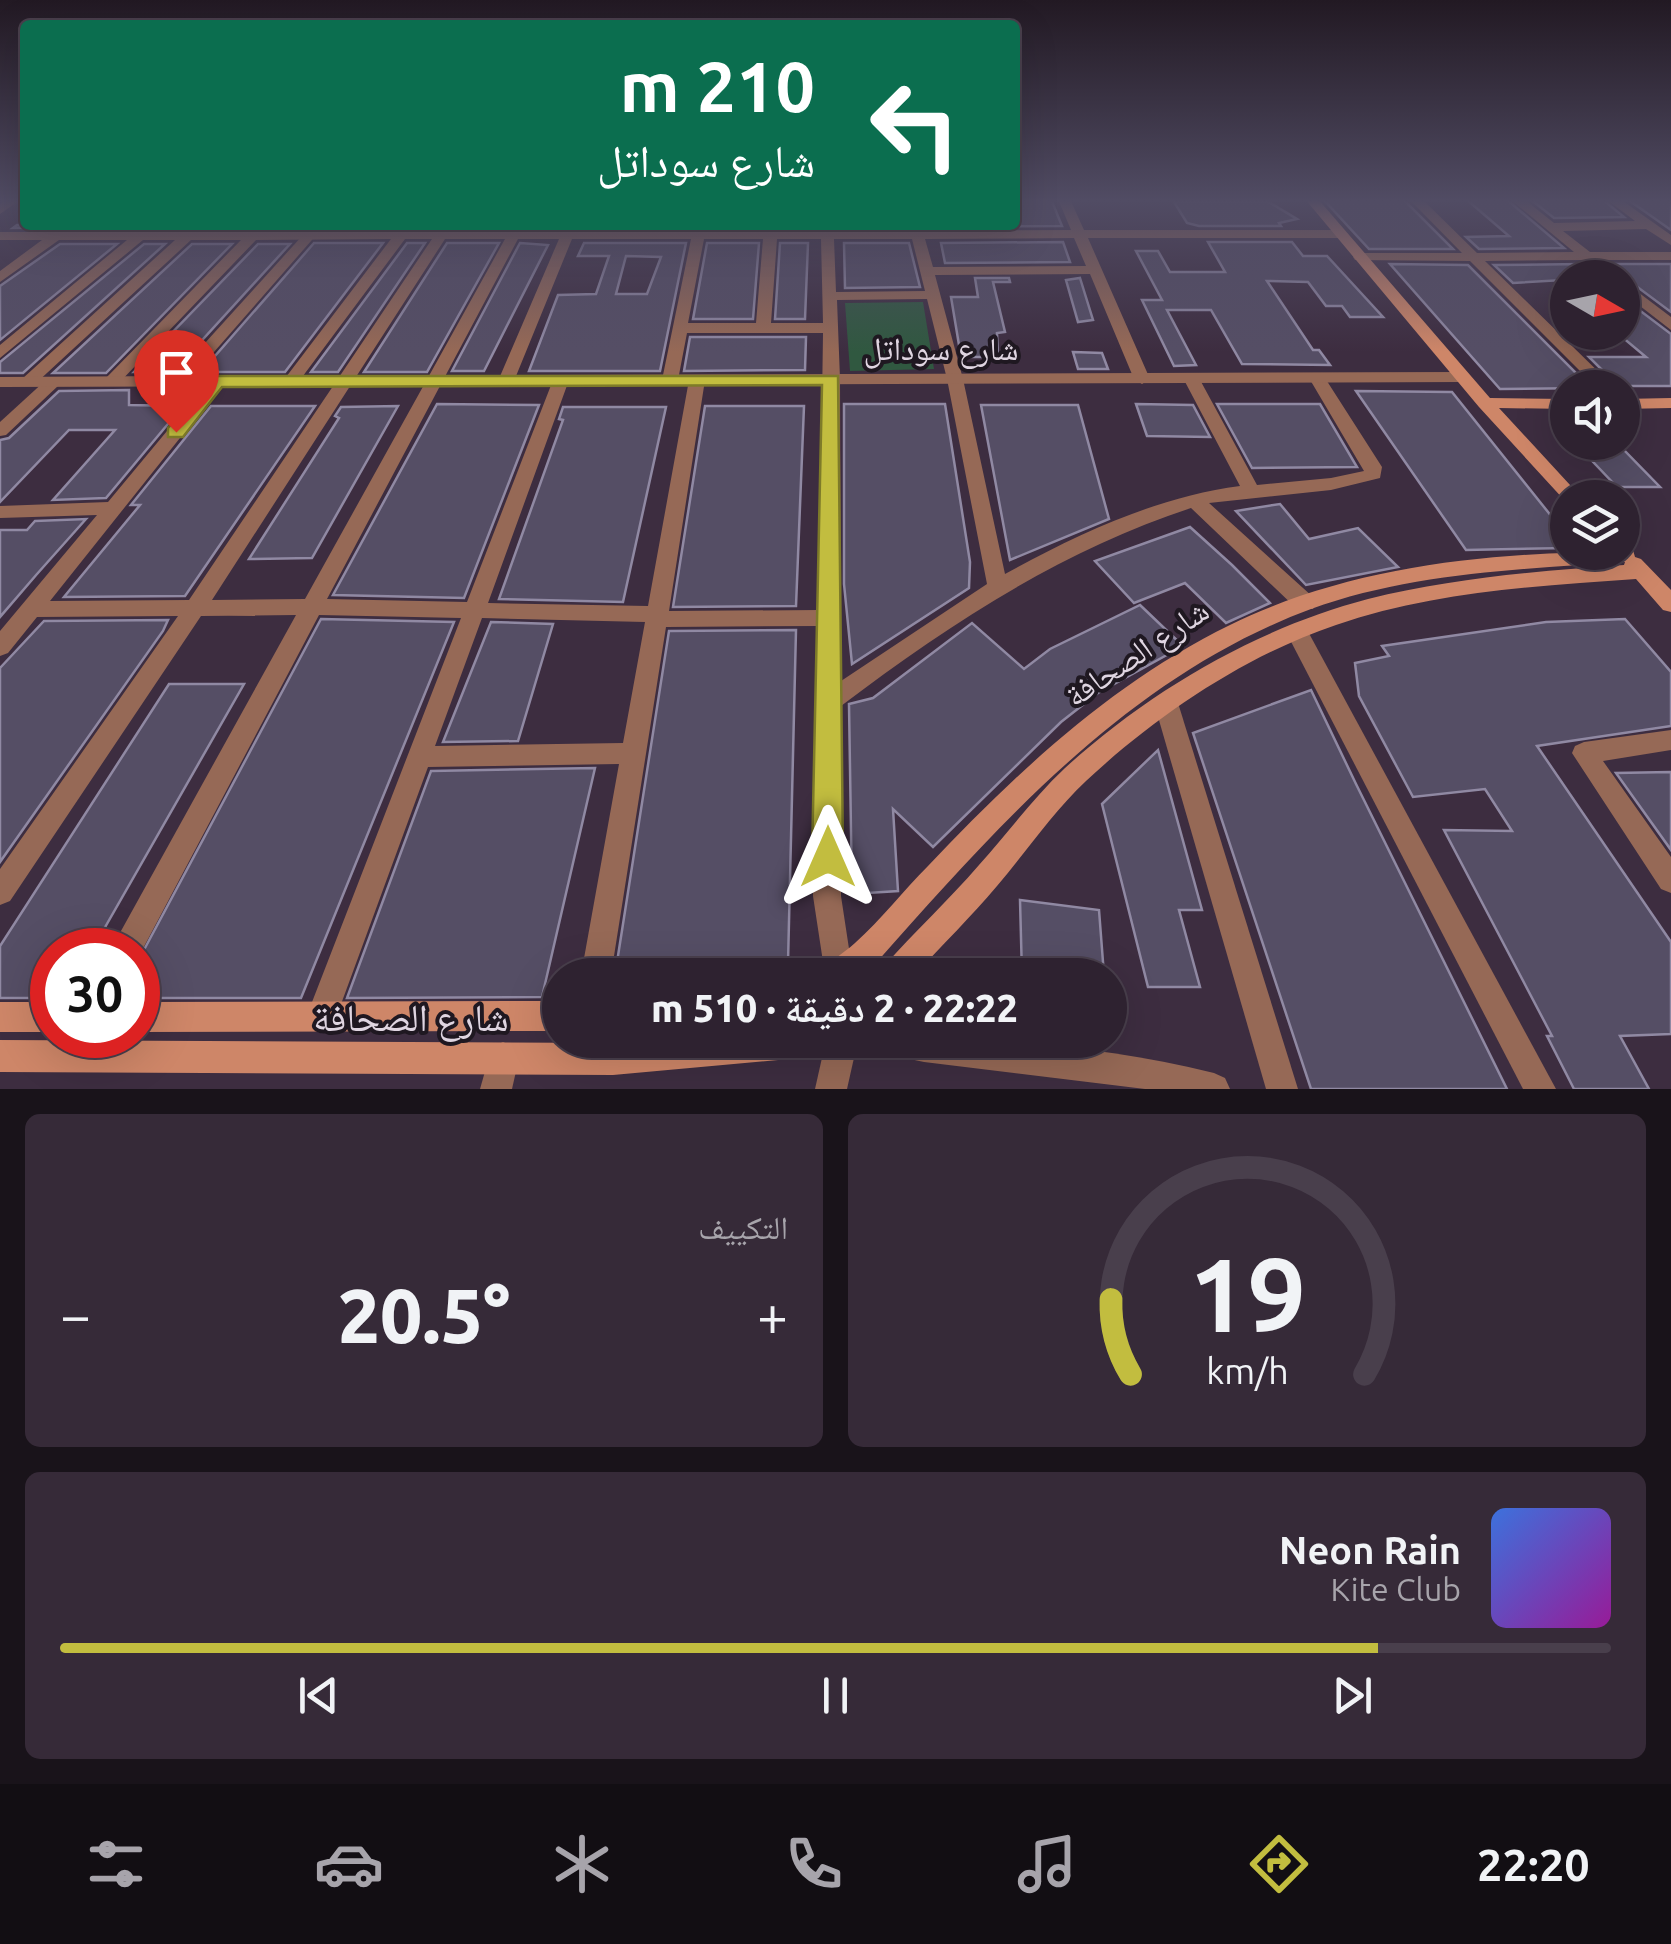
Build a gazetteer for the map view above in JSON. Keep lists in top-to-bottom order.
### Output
{
  "streets": {
    "main road": ["شارع الصحافة"],
    "street": ["شارع سوداتل"]
  },
  "north": "right",
  "page": {
    "turn": ["210 m", "شارع سوداتل"],
    "limit": "30",
    "trip": "22:22 · 2 دقيقة · 510 m",
    "tile": "التكييف",
    "heat": ["−", "20.5°", "+"],
    "song": ["Neon Rain", "Kite Club"],
    "tabs": "22:20",
    "gauge": ["19", "km/h"]
  }
}
